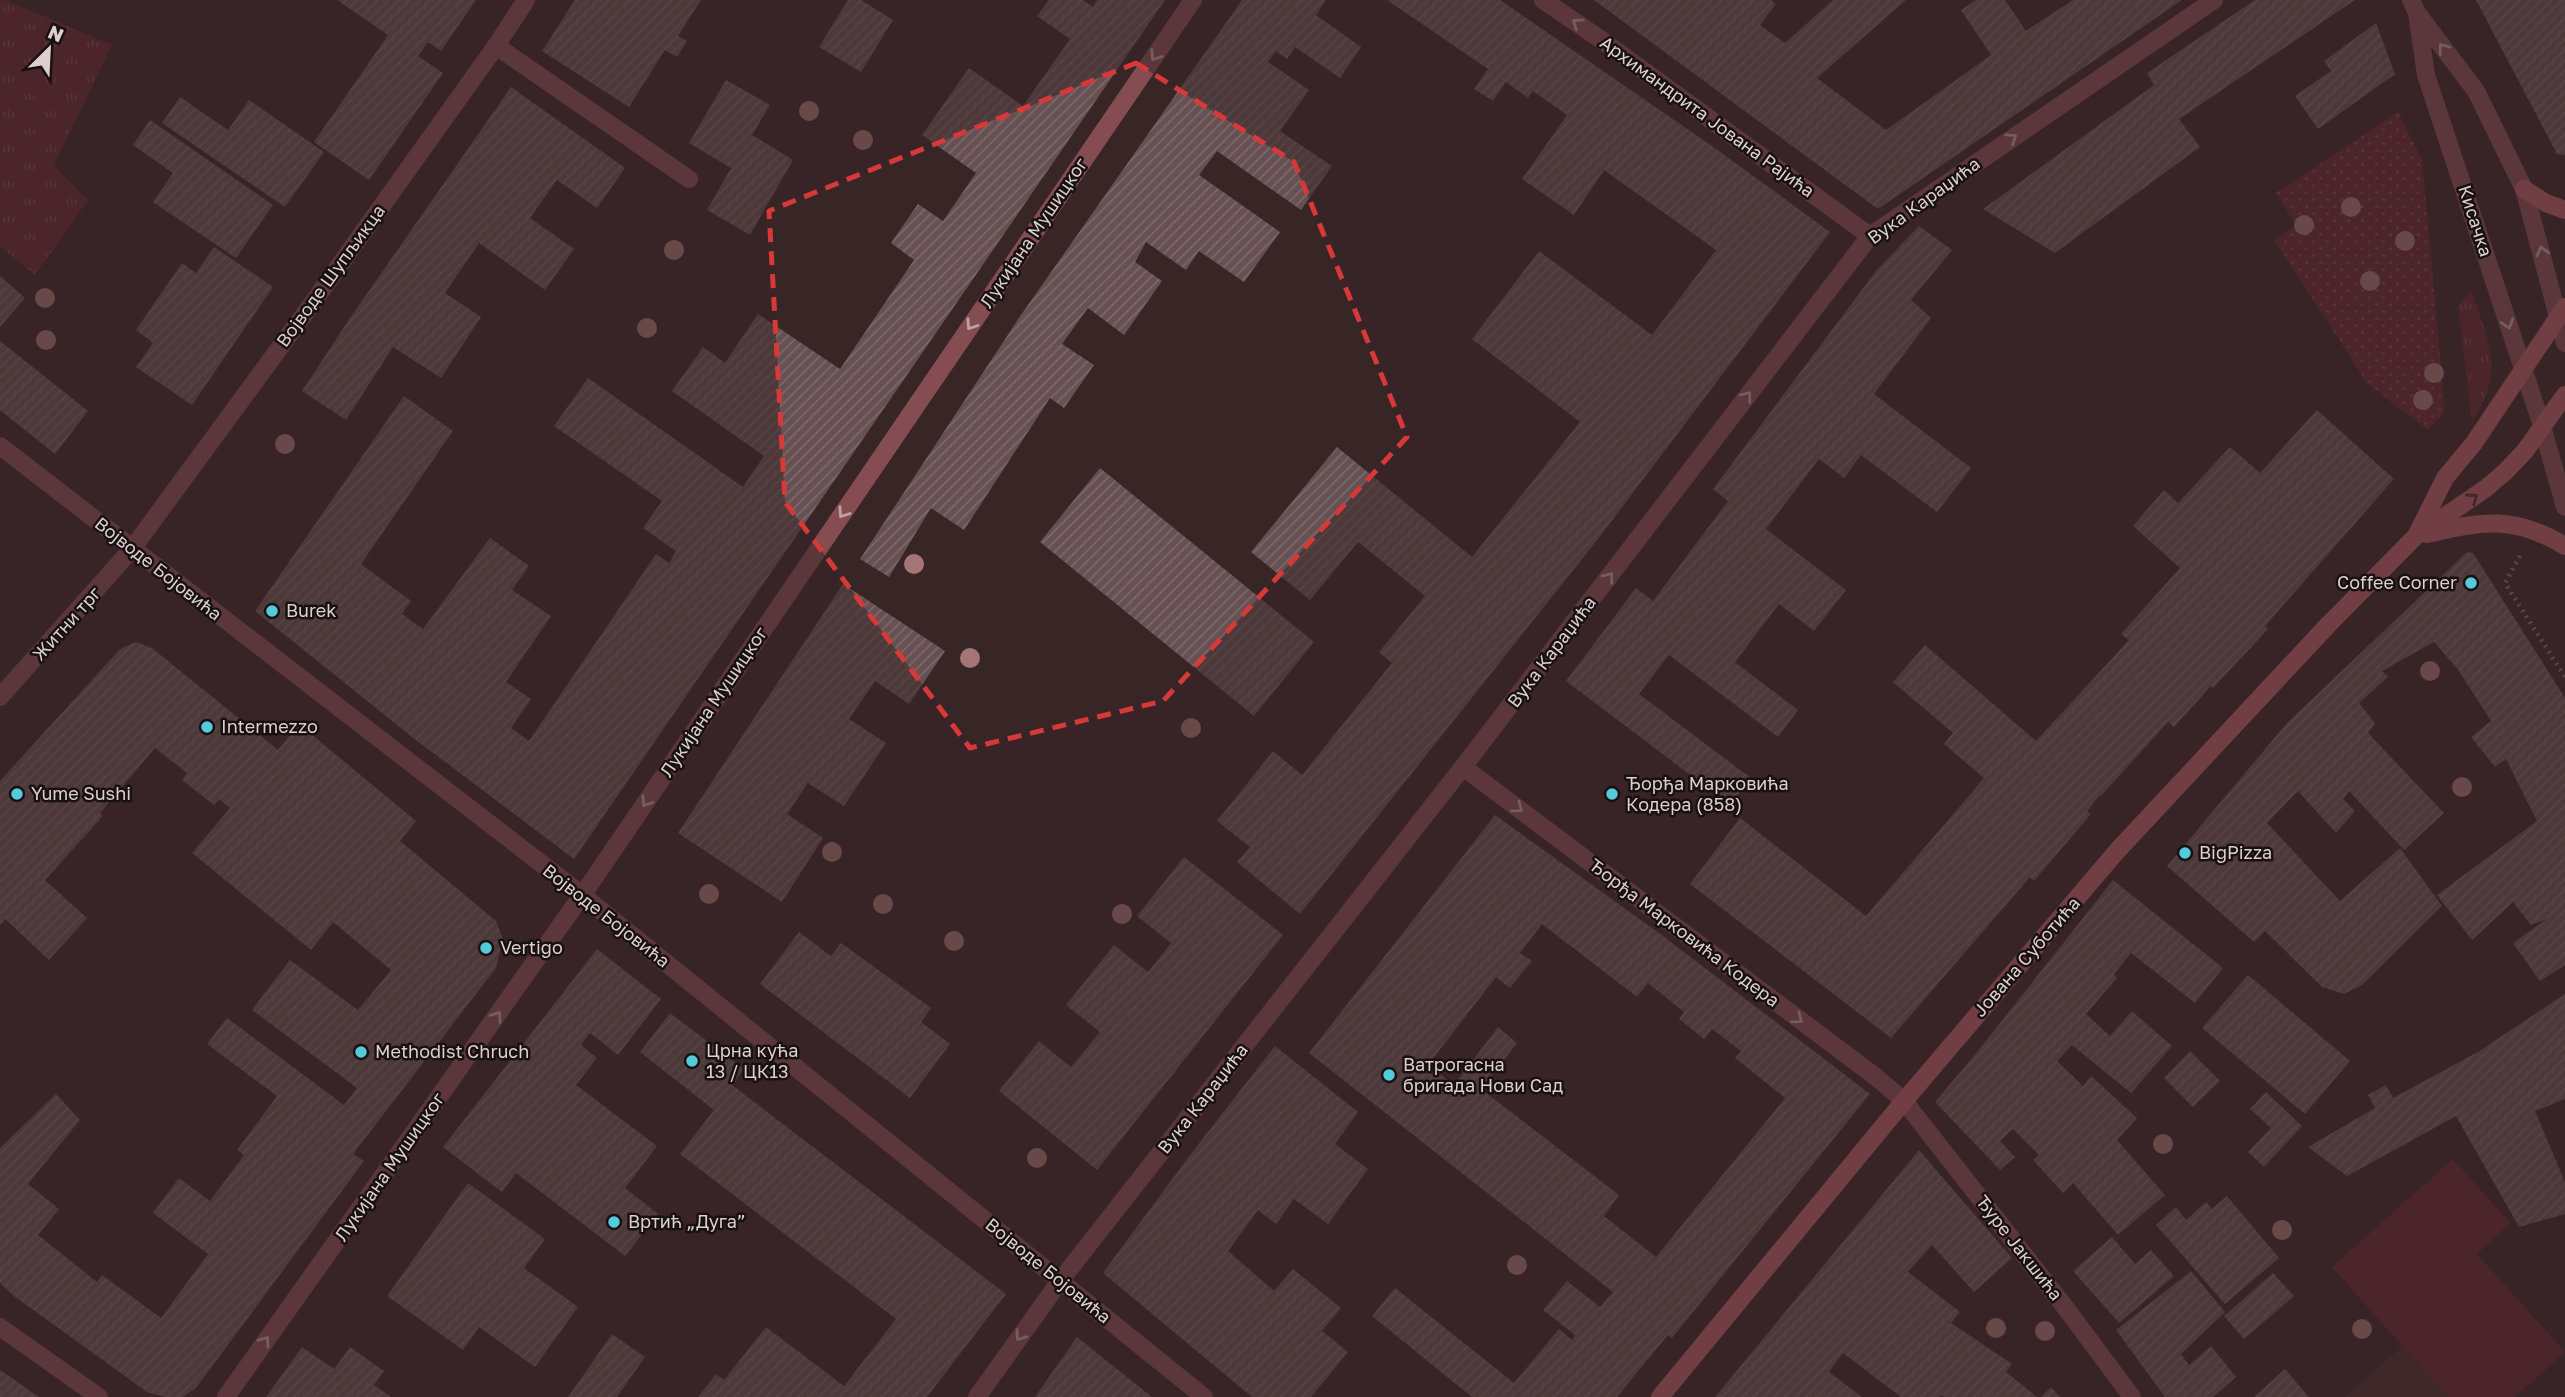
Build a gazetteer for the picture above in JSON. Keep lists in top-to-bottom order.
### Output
{
  "streets": {
    "main road": ["Јована Суботића"],
    "street": [
      "Архимандрита Јована Рајића",
      "Вука Караџића",
      "Кисачка",
      "Лукијана Мушицког",
      "Војводе Шупљикца",
      "Војводе Бојовића",
      "Житни трг",
      "Ђорђа Марковића Кодера",
      "Ђуре Јакшића"
    ]
  },
  "crossings": [
    ["Архимандрита Јована Рајића", "Вука Караџића"],
    ["Вука Караџића", "Војводе Бојовића"],
    ["Вука Караџића", "Ђорђа Марковића Кодера"],
    ["Кисачка", "Јована Суботића"],
    ["Лукијана Мушицког", "Војводе Бојовића"],
    ["Војводе Шупљикца", "Војводе Бојовића"],
    ["Војводе Шупљикца", "Житни трг"],
    ["Војводе Бојовића", "Житни трг"],
    ["Ђорђа Марковића Кодера", "Јована Суботића"],
    ["Ђорђа Марковића Кодера", "Ђуре Јакшића"],
    ["Јована Суботића", "Ђуре Јакшића"]
  ],
  "one_way": ["Архимандрита Јована Рајића", "Ђорђа Марковића Кодера"],
  "places": [
    "Coffee Corner",
    "Burek",
    "Intermezzo",
    "Yume Sushi",
    "Ђорђа Марковића Кодера (858)",
    "BigPizza",
    "Vertigo",
    "Methodist Chruch",
    "Црна кућа 13 / ЦК13",
    "Ватрогасна бригада Нови Сад",
    "Вртић „Дуга”"
  ],
  "north": "top right"
}
